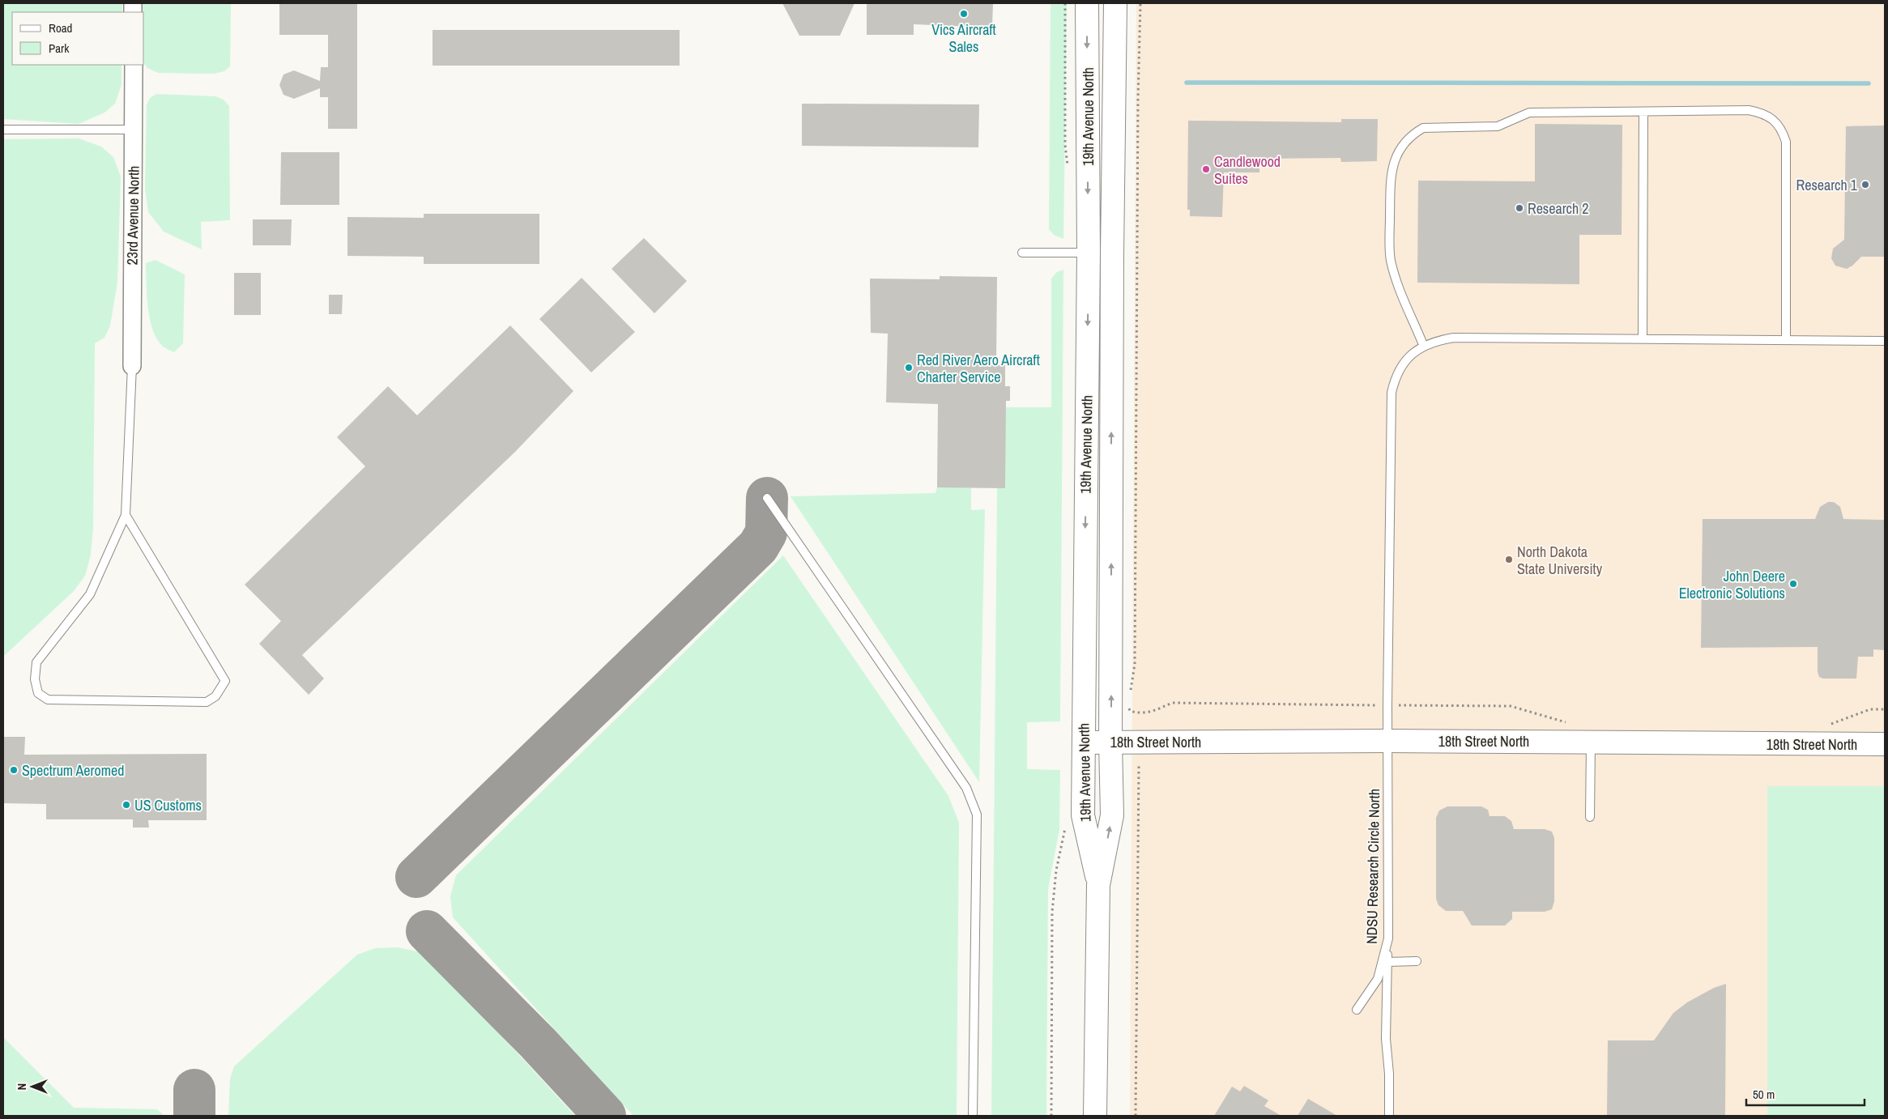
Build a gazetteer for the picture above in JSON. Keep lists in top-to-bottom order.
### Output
{
  "streets": {
    "main road": ["19th Avenue North", "18th Street North"],
    "street": ["23rd Avenue North"],
    "lane": ["NDSU Research Circle North"]
  },
  "crossings": [
    ["19th Avenue North", "18th Street North"],
    ["18th Street North", "NDSU Research Circle North"]
  ],
  "places": [
    "Vics Aircraft Sales",
    "Candlewood Suites",
    "Research 1",
    "Research 2",
    "Red River Aero Aircraft Charter Service",
    "North Dakota State University",
    "John Deere Electronic Solutions",
    "Spectrum Aeromed",
    "US Customs"
  ],
  "legend": ["Road", "Park"],
  "scale_bar": "50 m",
  "north": "left"
}
